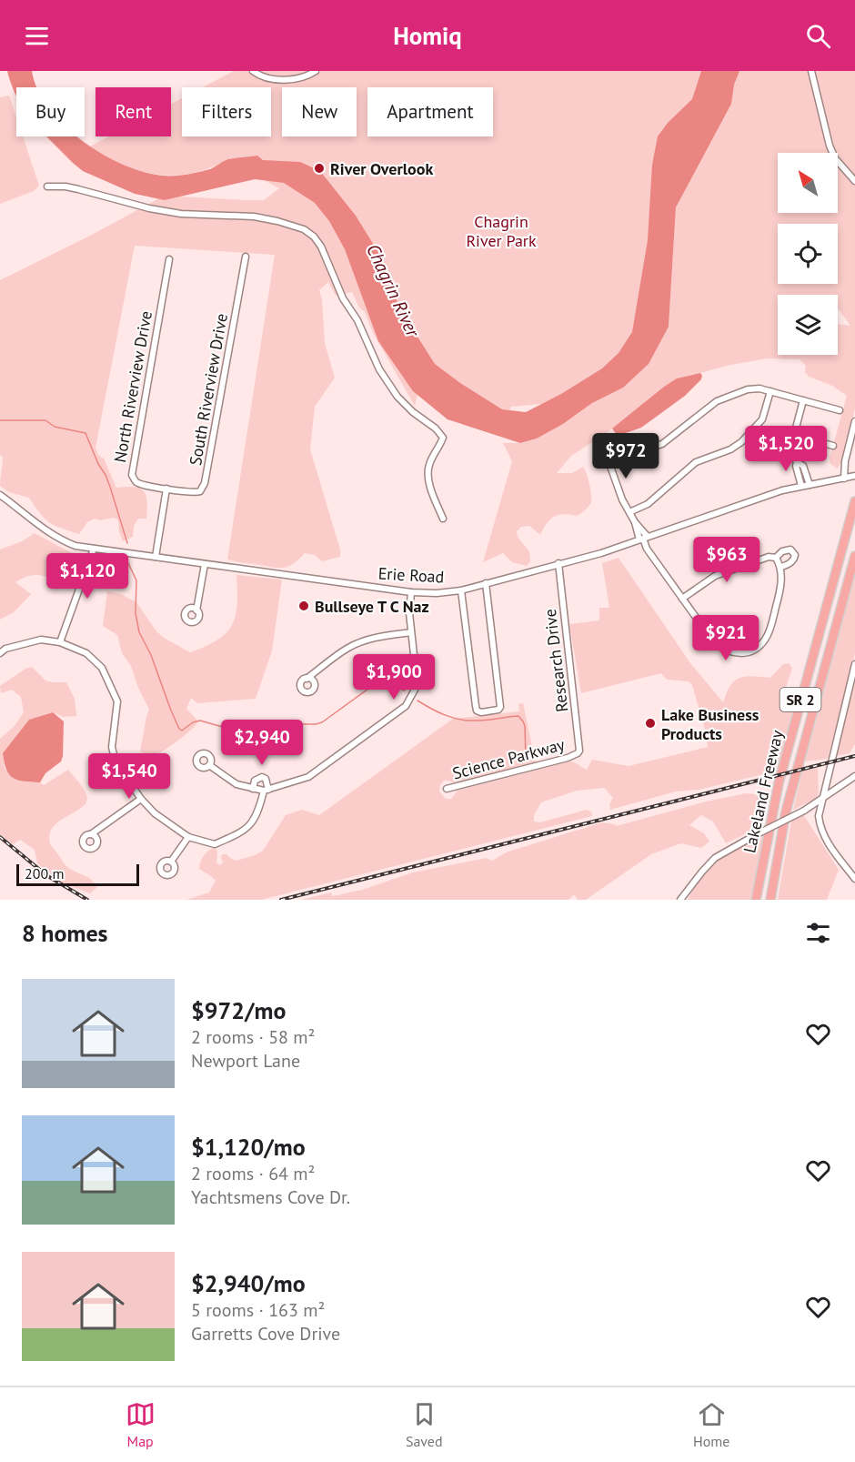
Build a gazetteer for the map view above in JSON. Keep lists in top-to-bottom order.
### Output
{
  "streets": {
    "highway": ["SR 2", "Lakeland Freeway"],
    "street": [
      "North Riverview Drive",
      "South Riverview Drive",
      "Erie Road",
      "Research Drive",
      "Science Parkway"
    ]
  },
  "crossings": [
    ["North Riverview Drive", "South Riverview Drive"],
    ["Erie Road", "Research Drive"],
    ["Research Drive", "Science Parkway"]
  ],
  "water": ["Chagrin River"],
  "parks": ["Chagrin River Park"],
  "places": ["River Overlook", "Bullseye T C Naz", "Lake Business Products"],
  "scale_bar": "200 m",
  "north": "top left",
  "page": {
    "header": "Homiq",
    "chip": [
      "Buy",
      "Rent",
      "Filters",
      "New",
      "Apartment"
    ],
    "price": [
      "$1,520",
      "$972",
      "$963",
      "$1,120",
      "$921",
      "$1,900",
      "$2,940",
      "$1,540"
    ],
    "scale": "200 m",
    "heading": "8 homes",
    "list": [
      {
        "name": "$972/mo",
        "note": "2 rooms · 58 m² · Newport Lane"
      },
      {
        "name": "$1,120/mo",
        "note": "2 rooms · 64 m² · Yachtsmens Cove Dr."
      },
      {
        "name": "$2,940/mo",
        "note": "5 rooms · 163 m² · Garretts Cove Drive"
      }
    ],
    "tabs": ["Map", "Saved", "Home"]
  }
}
